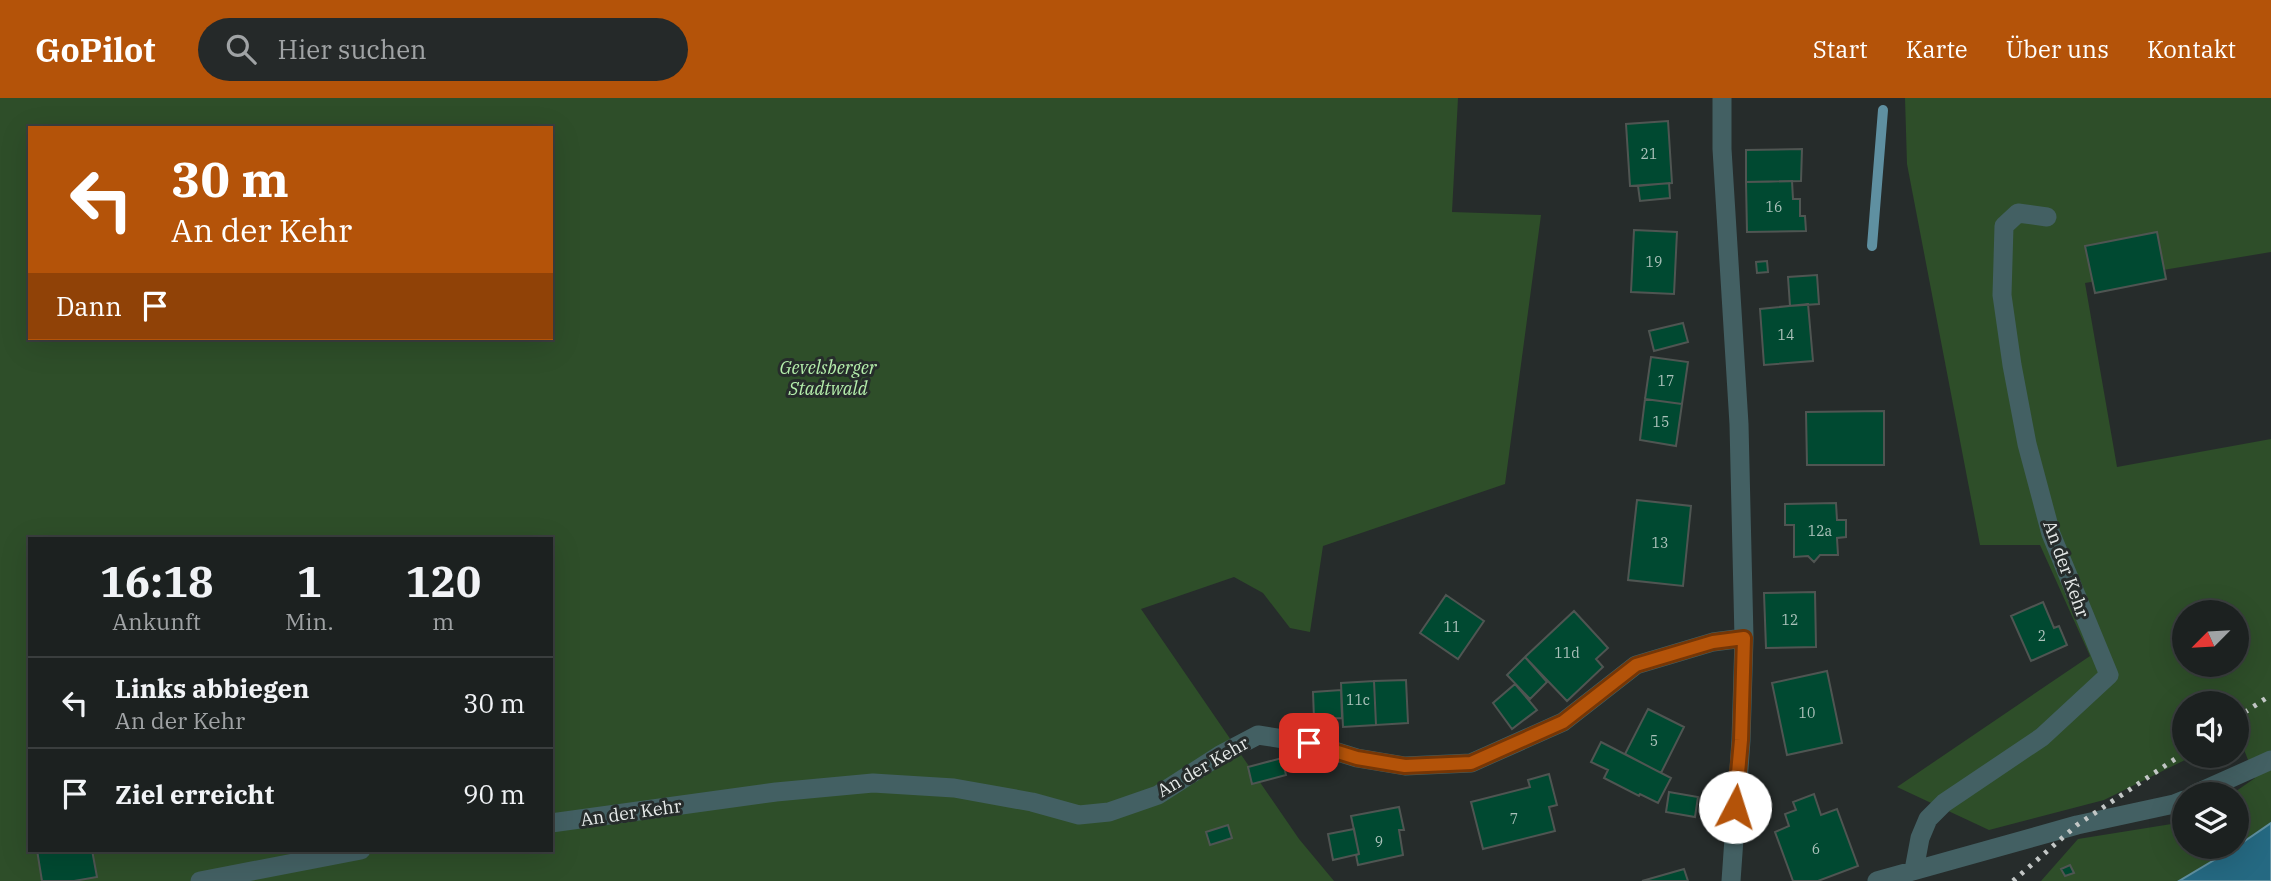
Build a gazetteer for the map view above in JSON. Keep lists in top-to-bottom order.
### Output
{
  "streets": {
    "street": ["An der Kehr"]
  },
  "parks": ["Gevelsberger Stadtwald"],
  "house_numbers": [
    "21",
    "16",
    "19",
    "14",
    "17",
    "15",
    "12a",
    "13",
    "12",
    "11",
    "2",
    "11d",
    "11c",
    "10",
    "5",
    "7",
    "9",
    "6"
  ],
  "north": "bottom left",
  "page": {
    "header": "GoPilot",
    "search": "Hier suchen",
    "nav": [
      "Start",
      "Karte",
      "Über uns",
      "Kontakt"
    ],
    "turn": ["30 m", "An der Kehr"],
    "then": "Dann",
    "eta": [
      "16:18",
      "Ankunft",
      "1",
      "Min.",
      "120",
      "m"
    ],
    "list": [
      {
        "name": "Links abbiegen",
        "note": "An der Kehr",
        "value": "30 m"
      },
      {
        "name": "Ziel erreicht",
        "value": "90 m"
      }
    ]
  }
}
